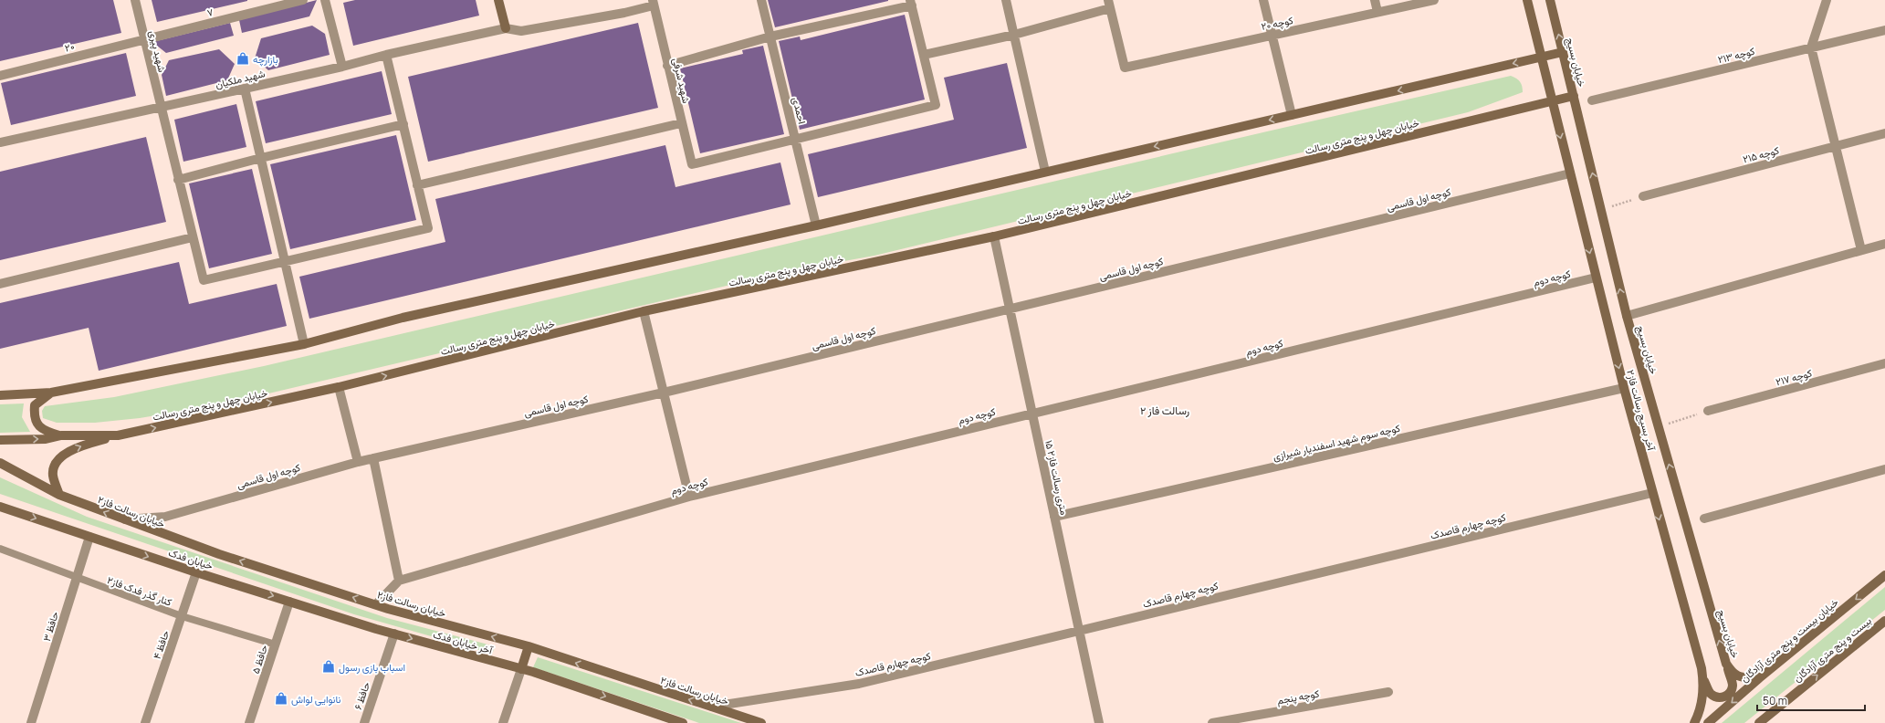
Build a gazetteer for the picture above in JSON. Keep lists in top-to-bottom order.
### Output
{
  "streets": {
    "main road": [
      "خیابان بسیج",
      "خیابان چهل و پنج متری رسالت",
      "آخر بسیج رسالت فاز۲",
      "خیابان رسالت فاز۲",
      "خیابان فدک",
      "خیابان بیست و پنج متری آزادگان",
      "آخر خیابان فدک",
      "بیست و پنج متری آزادگان"
    ],
    "street": [
      "۷",
      "۲۰ کوچه",
      "۲۰",
      "شهید پیری",
      "کوچه ۲۱۳",
      "شهید ملکیان",
      "شهید شرفی",
      "احمدی",
      "کوچه ۲۱۵",
      "کوچه اول قاسمی",
      "کوچه دوم",
      "کوچه ۲۱۷",
      "کوچه سوم شهید اسفندیار شیرازی",
      "۱۵ متری رسالت فاز۲",
      "کوچه چهارم قاصدک",
      "حافظ ۳",
      "حافظ ۴",
      "حافظ ۵",
      "حافظ ۶",
      "کوچه پنجم"
    ],
    "lane": ["کنار گذر فدک فاز۲"]
  },
  "crossings": [
    ["۷", "۲۰"],
    ["۷", "شهید پیری"],
    ["۲۰", "شهید پیری"],
    ["شهید پیری", "شهید ملکیان"],
    ["خیابان بسیج", "خیابان چهل و پنج متری رسالت"],
    ["خیابان بسیج", "خیابان بیست و پنج متری آزادگان"],
    ["شهید ملکیان", "شهید شرفی"],
    ["شهید شرفی", "احمدی"],
    ["خیابان چهل و پنج متری رسالت", "آخر بسیج رسالت فاز۲"],
    ["خیابان چهل و پنج متری رسالت", "۱۵ متری رسالت فاز۲"],
    ["کوچه اول قاسمی", "آخر بسیج رسالت فاز۲"],
    ["کوچه اول قاسمی", "۱۵ متری رسالت فاز۲"],
    ["کوچه اول قاسمی", "خیابان رسالت فاز۲"],
    ["کوچه دوم", "آخر بسیج رسالت فاز۲"],
    ["کوچه دوم", "۱۵ متری رسالت فاز۲"],
    ["کوچه دوم", "خیابان رسالت فاز۲"],
    ["آخر بسیج رسالت فاز۲", "کوچه سوم شهید اسفندیار شیرازی"],
    ["آخر بسیج رسالت فاز۲", "کوچه چهارم قاصدک"],
    ["کوچه سوم شهید اسفندیار شیرازی", "۱۵ متری رسالت فاز۲"],
    ["۱۵ متری رسالت فاز۲", "کوچه چهارم قاصدک"],
    ["خیابان رسالت فاز۲", "کوچه چهارم قاصدک"],
    ["خیابان فدک", "حافظ ۳"],
    ["خیابان فدک", "آخر خیابان فدک"],
    ["خیابان فدک", "حافظ ۴"],
    ["خیابان فدک", "حافظ ۵"],
    ["کنار گذر فدک فاز۲", "حافظ ۳"],
    ["کنار گذر فدک فاز۲", "حافظ ۴"],
    ["کنار گذر فدک فاز۲", "حافظ ۵"],
    ["آخر خیابان فدک", "حافظ ۶"]
  ],
  "one_way": [
    "خیابان بسیج",
    "آخر بسیج رسالت فاز۲",
    "خیابان رسالت فاز۲",
    "خیابان فدک",
    "خیابان بیست و پنج متری آزادگان",
    "آخر خیابان فدک",
    "بیست و پنج متری آزادگان"
  ],
  "districts": ["رسالت فاز ۲"],
  "places": {
    "shop": ["بازارچه", "اسباب بازی رسول", "نانوایی لواش"]
  },
  "scale_bar": "50 m"
}
